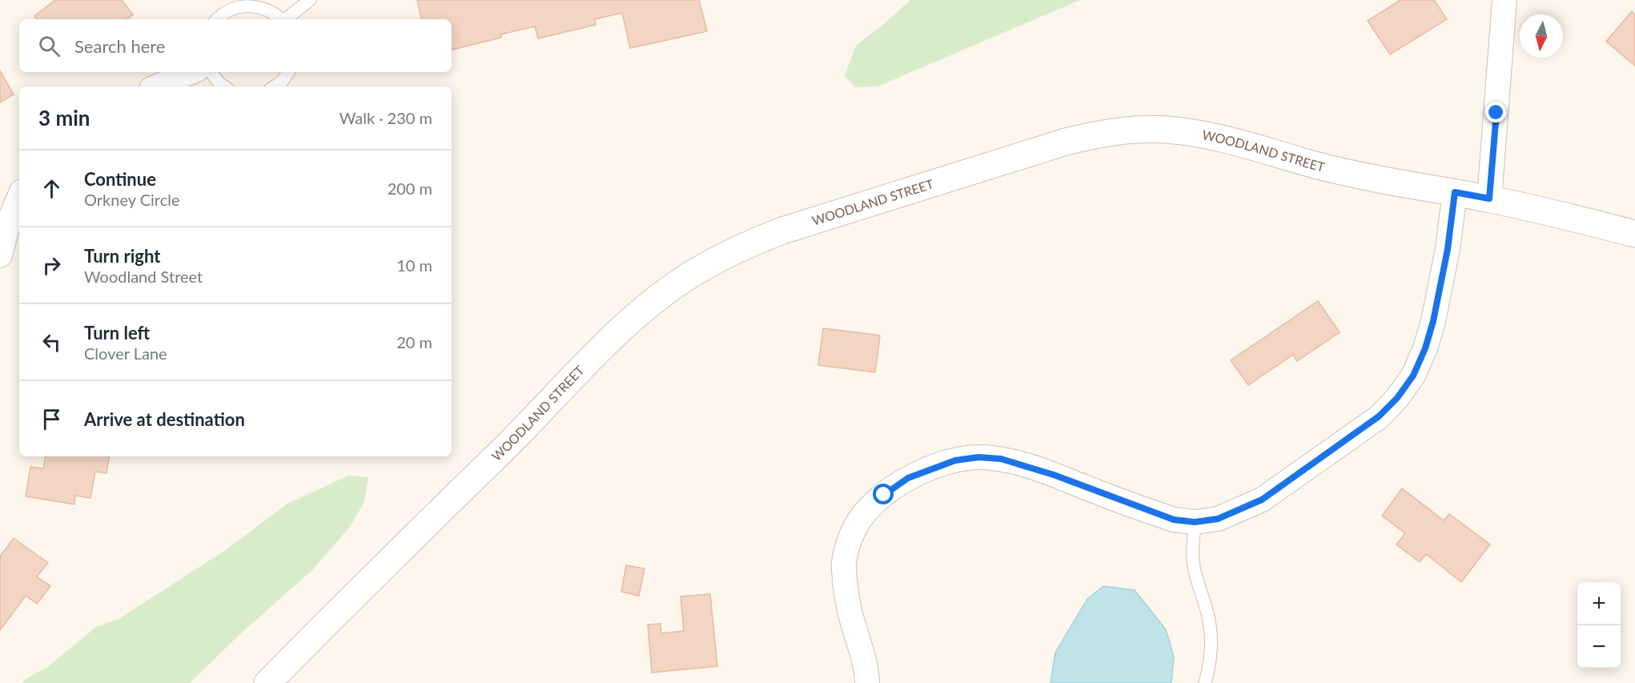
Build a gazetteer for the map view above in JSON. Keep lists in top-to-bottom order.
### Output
{
  "streets": {
    "street": ["WOODLAND STREET"]
  },
  "north": "bottom",
  "page": {
    "search": "Search here",
    "heading": ["3 min", "Walk · 230 m"],
    "list": [
      ["Continue", "Orkney Circle", "200 m"],
      ["Turn right", "Woodland Street", "10 m"],
      ["Turn left", "Clover Lane", "20 m"],
      "Arrive at destination"
    ],
    "map_buttons": ["+", "−"]
  }
}
